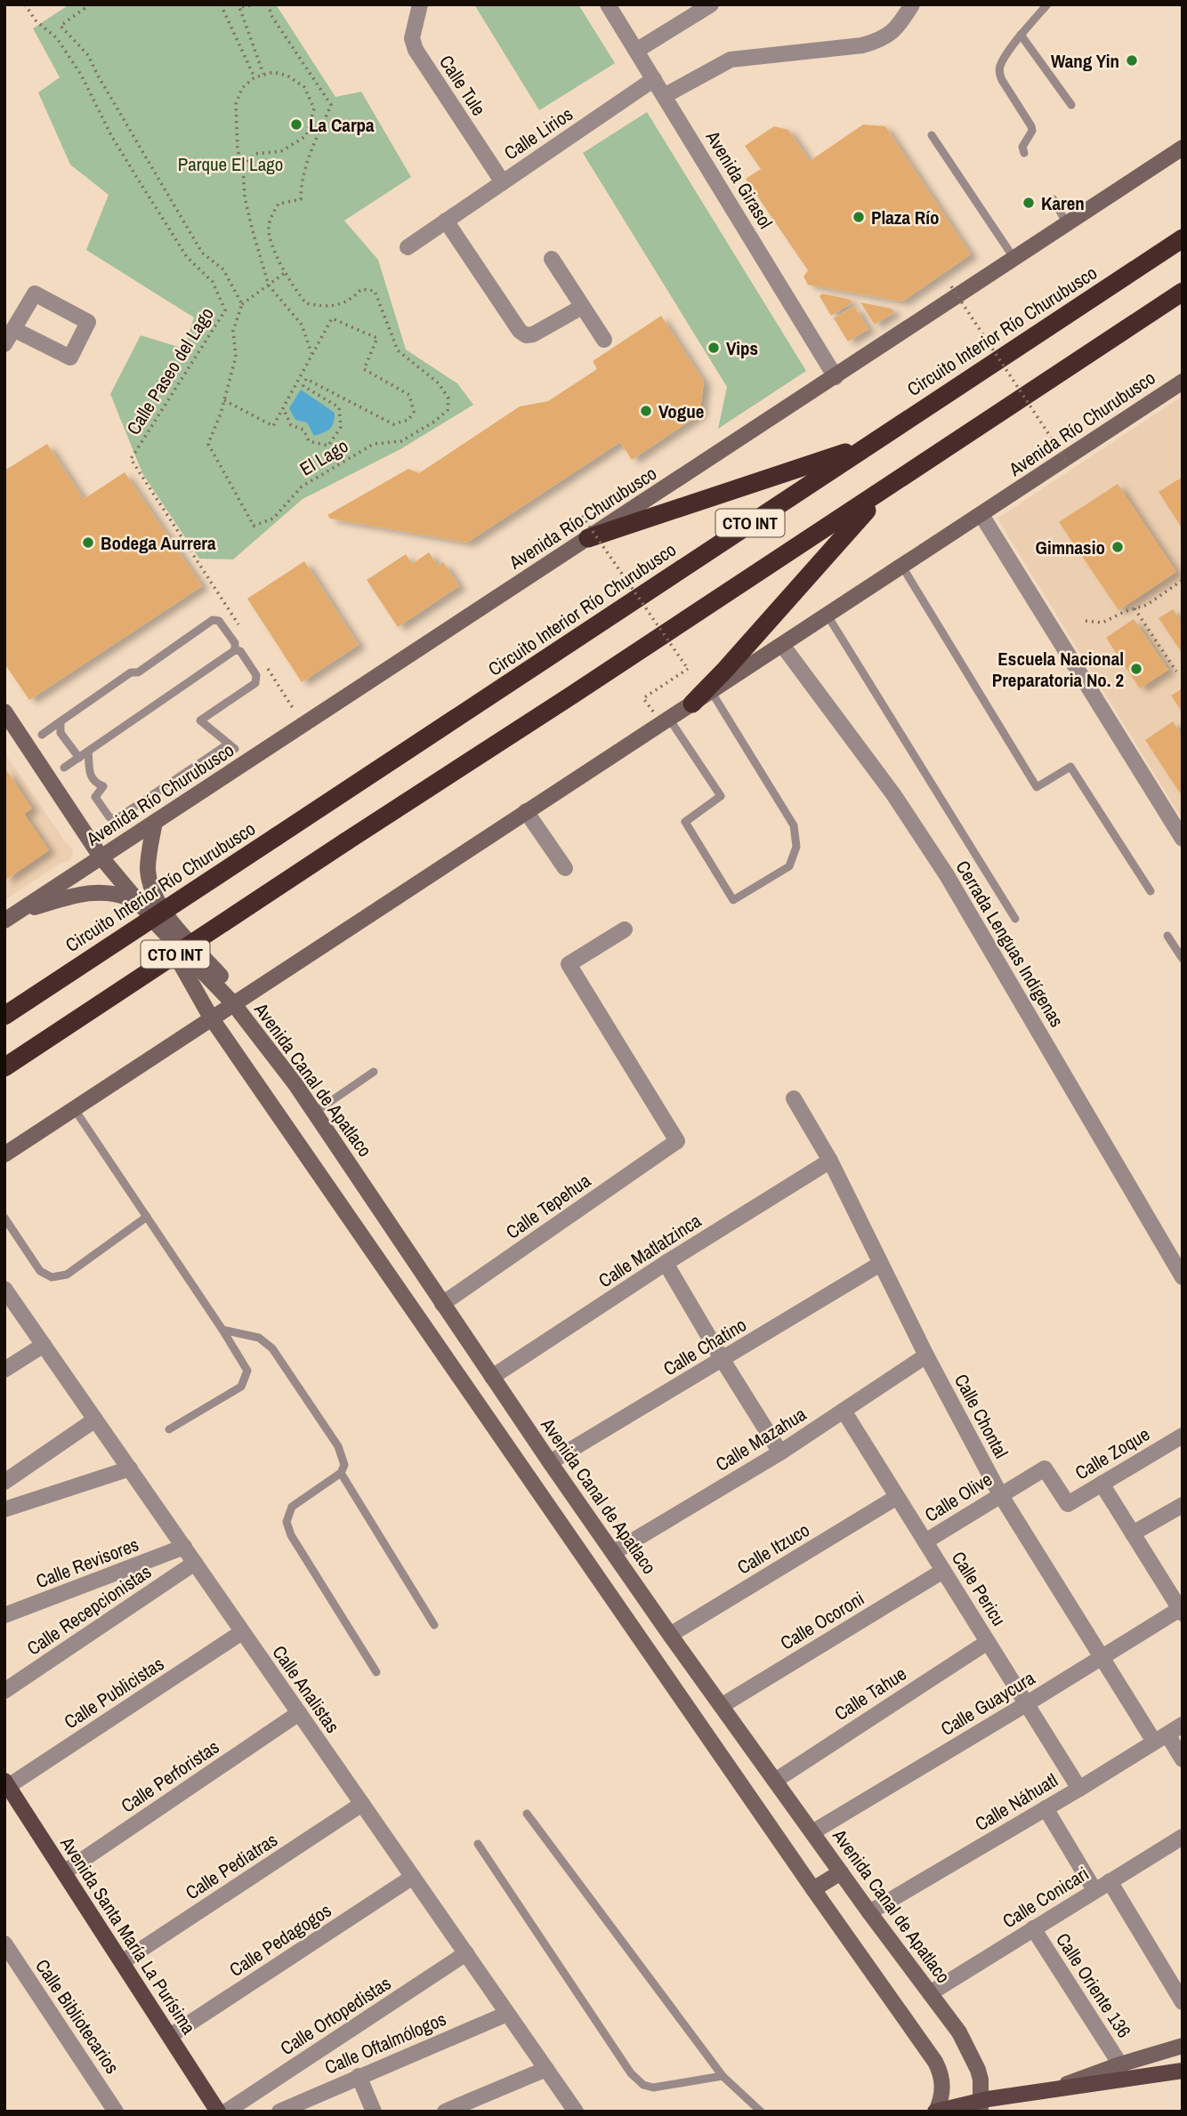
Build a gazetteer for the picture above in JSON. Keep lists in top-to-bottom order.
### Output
{
  "streets": {
    "highway": ["Circuito Interior Río Churubusco", "CTO INT"],
    "main road": ["Avenida Santa María La Purísima"],
    "street": [
      "Calle Tule",
      "Calle Lirios",
      "Avenida Girasol",
      "Avenida Río Churubusco",
      "Cerrada Lenguas Indígenas",
      "Avenida Canal de Apatlaco",
      "Calle Tepehua",
      "Calle Matlatzinca",
      "Calle Chatino",
      "Calle Chontal",
      "Calle Mazahua",
      "Calle Zoque",
      "Calle Olive",
      "Calle Itzuco",
      "Calle Revisores",
      "Calle Pericu",
      "Calle Recepcionistas",
      "Calle Ocoroni",
      "Calle Analistas",
      "Calle Publicistas",
      "Calle Tahue",
      "Calle Guaycura",
      "Calle Perforistas",
      "Calle Náhuatl",
      "Calle Pediatras",
      "Calle Conicari",
      "Calle Pedagogos",
      "Calle Oriente 136",
      "Calle Ortopedistas",
      "Calle Bibliotecarios",
      "Calle Oftalmólogos"
    ],
    "path": ["Calle Paseo del Lago", "El Lago"]
  },
  "crossings": [
    ["Calle Tule", "Calle Lirios"],
    ["Calle Lirios", "Avenida Girasol"],
    ["Avenida Girasol", "Avenida Río Churubusco"],
    ["Avenida Río Churubusco", "Cerrada Lenguas Indígenas"],
    ["Avenida Río Churubusco", "Avenida Canal de Apatlaco"],
    ["Avenida Canal de Apatlaco", "Calle Tepehua"],
    ["Avenida Canal de Apatlaco", "Calle Matlatzinca"],
    ["Avenida Canal de Apatlaco", "Calle Chatino"],
    ["Avenida Canal de Apatlaco", "Calle Mazahua"],
    ["Avenida Canal de Apatlaco", "Calle Itzuco"],
    ["Avenida Canal de Apatlaco", "Calle Ocoroni"],
    ["Avenida Canal de Apatlaco", "Calle Tahue"],
    ["Avenida Canal de Apatlaco", "Calle Guaycura"],
    ["Avenida Canal de Apatlaco", "Calle Náhuatl"],
    ["Avenida Canal de Apatlaco", "Calle Conicari"],
    ["Calle Matlatzinca", "Calle Chontal"],
    ["Calle Chatino", "Calle Chontal"],
    ["Calle Chontal", "Calle Mazahua"],
    ["Calle Chontal", "Calle Olive"],
    ["Calle Chontal", "Calle Guaycura"],
    ["Calle Chontal", "Calle Náhuatl"],
    ["Calle Mazahua", "Calle Pericu"],
    ["Calle Zoque", "Calle Olive"],
    ["Calle Olive", "Calle Pericu"],
    ["Calle Itzuco", "Calle Pericu"],
    ["Calle Revisores", "Calle Analistas"],
    ["Calle Pericu", "Calle Ocoroni"],
    ["Calle Pericu", "Calle Tahue"],
    ["Calle Pericu", "Calle Guaycura"],
    ["Calle Pericu", "Calle Náhuatl"],
    ["Calle Recepcionistas", "Calle Analistas"],
    ["Calle Analistas", "Calle Publicistas"],
    ["Calle Analistas", "Calle Perforistas"],
    ["Calle Analistas", "Calle Pediatras"],
    ["Calle Analistas", "Calle Pedagogos"],
    ["Calle Analistas", "Calle Ortopedistas"],
    ["Calle Analistas", "Calle Oftalmólogos"],
    ["Calle Publicistas", "Avenida Santa María La Purísima"],
    ["Calle Perforistas", "Avenida Santa María La Purísima"],
    ["Calle Pediatras", "Avenida Santa María La Purísima"],
    ["Calle Conicari", "Calle Oriente 136"],
    ["Avenida Santa María La Purísima", "Calle Pedagogos"]
  ],
  "parks": ["Parque El Lago"],
  "places": [
    "Wang Yin",
    "La Carpa",
    "Karen",
    "Plaza Río",
    "Vips",
    "Vogue",
    "Bodega Aurrera",
    "Gimnasio",
    "Escuela Nacional Preparatoria No. 2"
  ]
}
